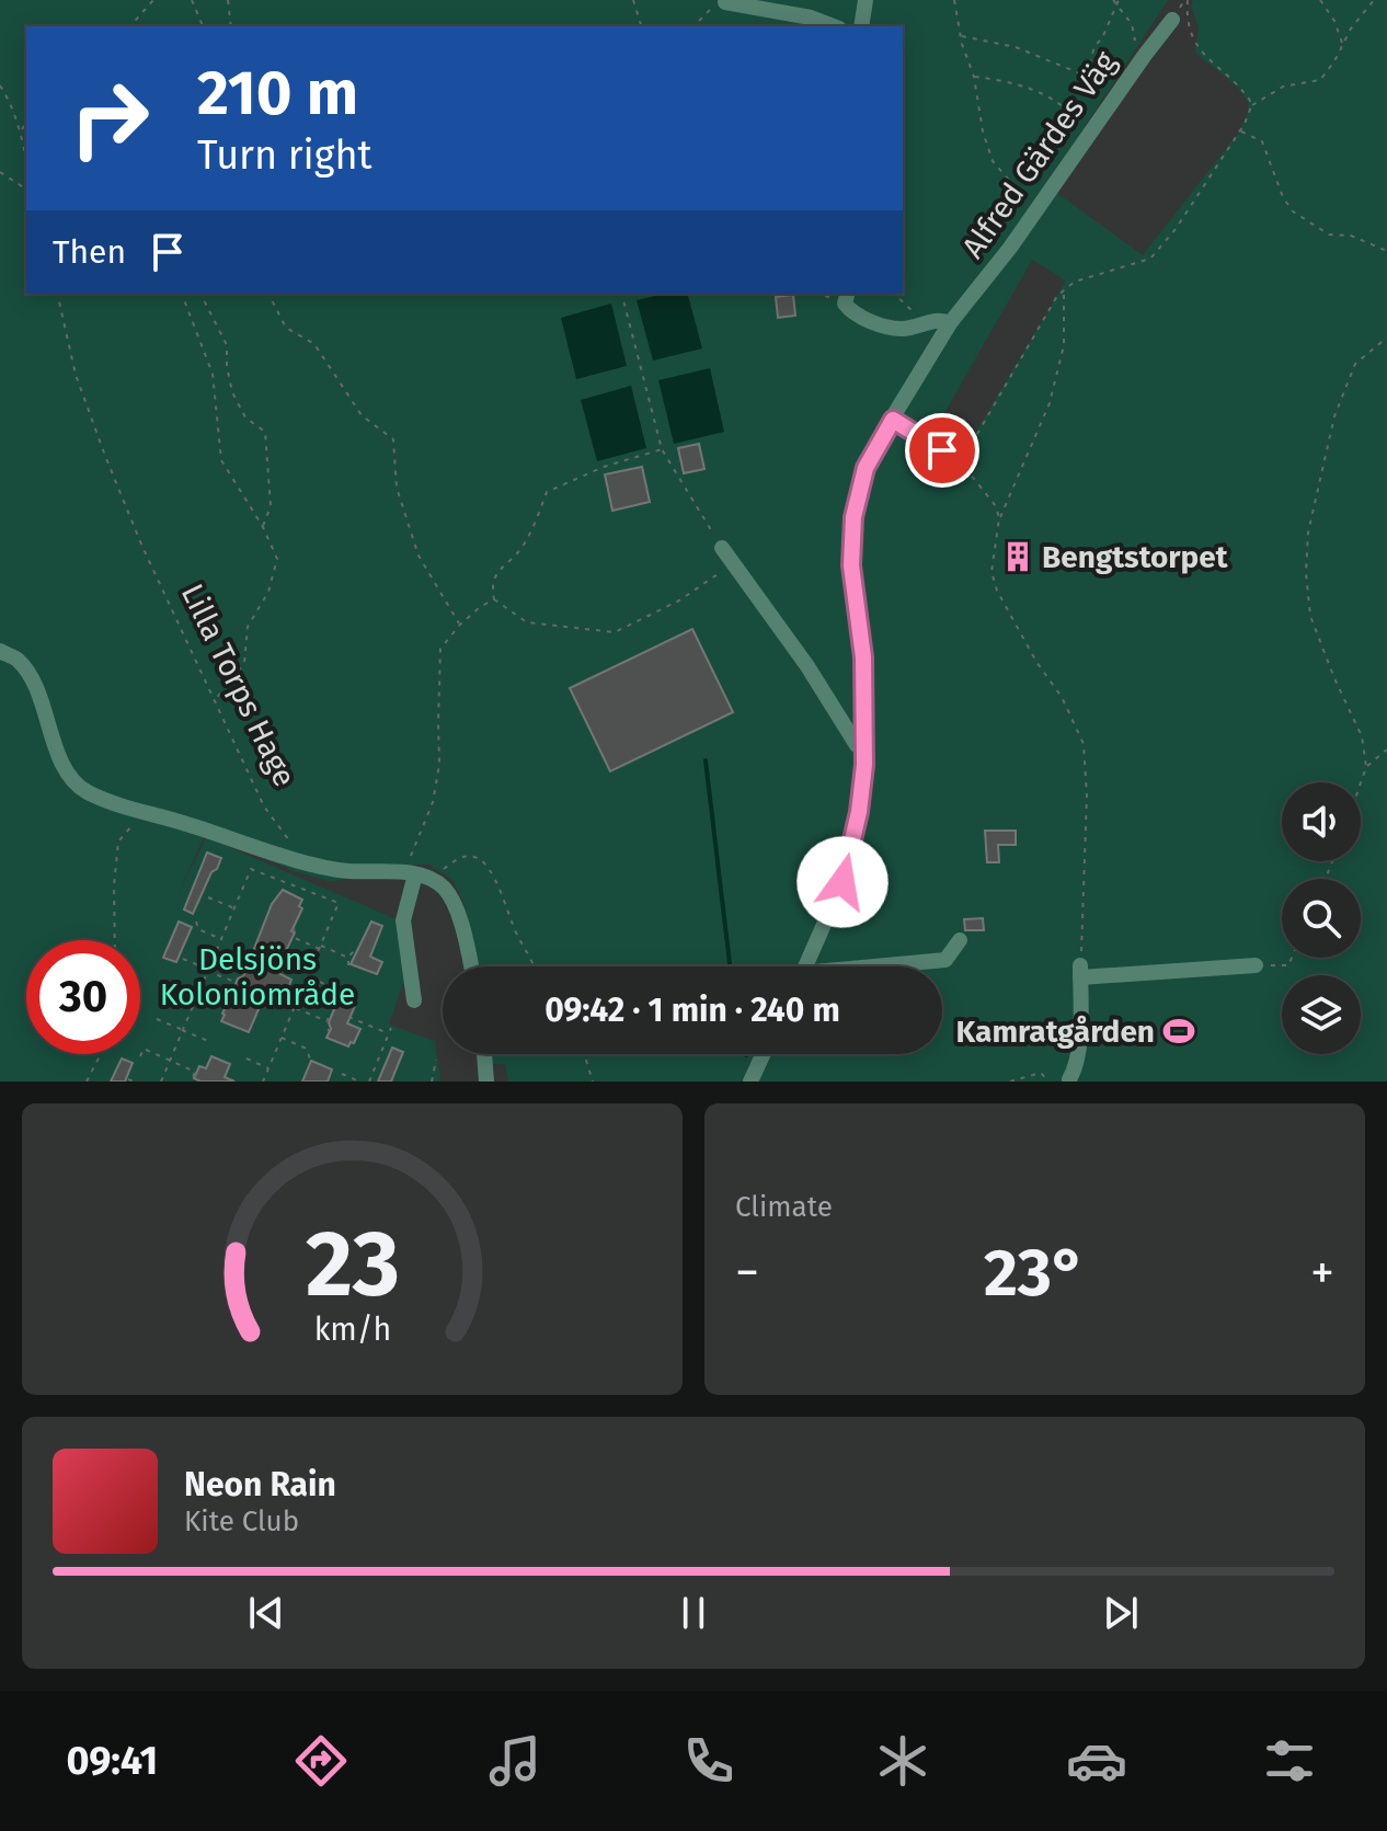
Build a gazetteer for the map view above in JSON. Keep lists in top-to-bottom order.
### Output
{
  "streets": {
    "street": ["Alfred Gärdes Väg"],
    "path": ["Lilla Torps Hage"]
  },
  "parks": ["Delsjöns Koloniområde"],
  "places": {
    "building": ["Bengtstorpet"],
    "sports": ["Kamratgården"]
  },
  "page": {
    "turn": ["210 m", "Turn right"],
    "then": "Then",
    "limit": "30",
    "trip": "09:42 · 1 min · 240 m",
    "tile": "Climate",
    "heat": ["−", "23°", "+"],
    "song": ["Neon Rain", "Kite Club"],
    "tabs": "09:41",
    "gauge": ["23", "km/h"]
  }
}
